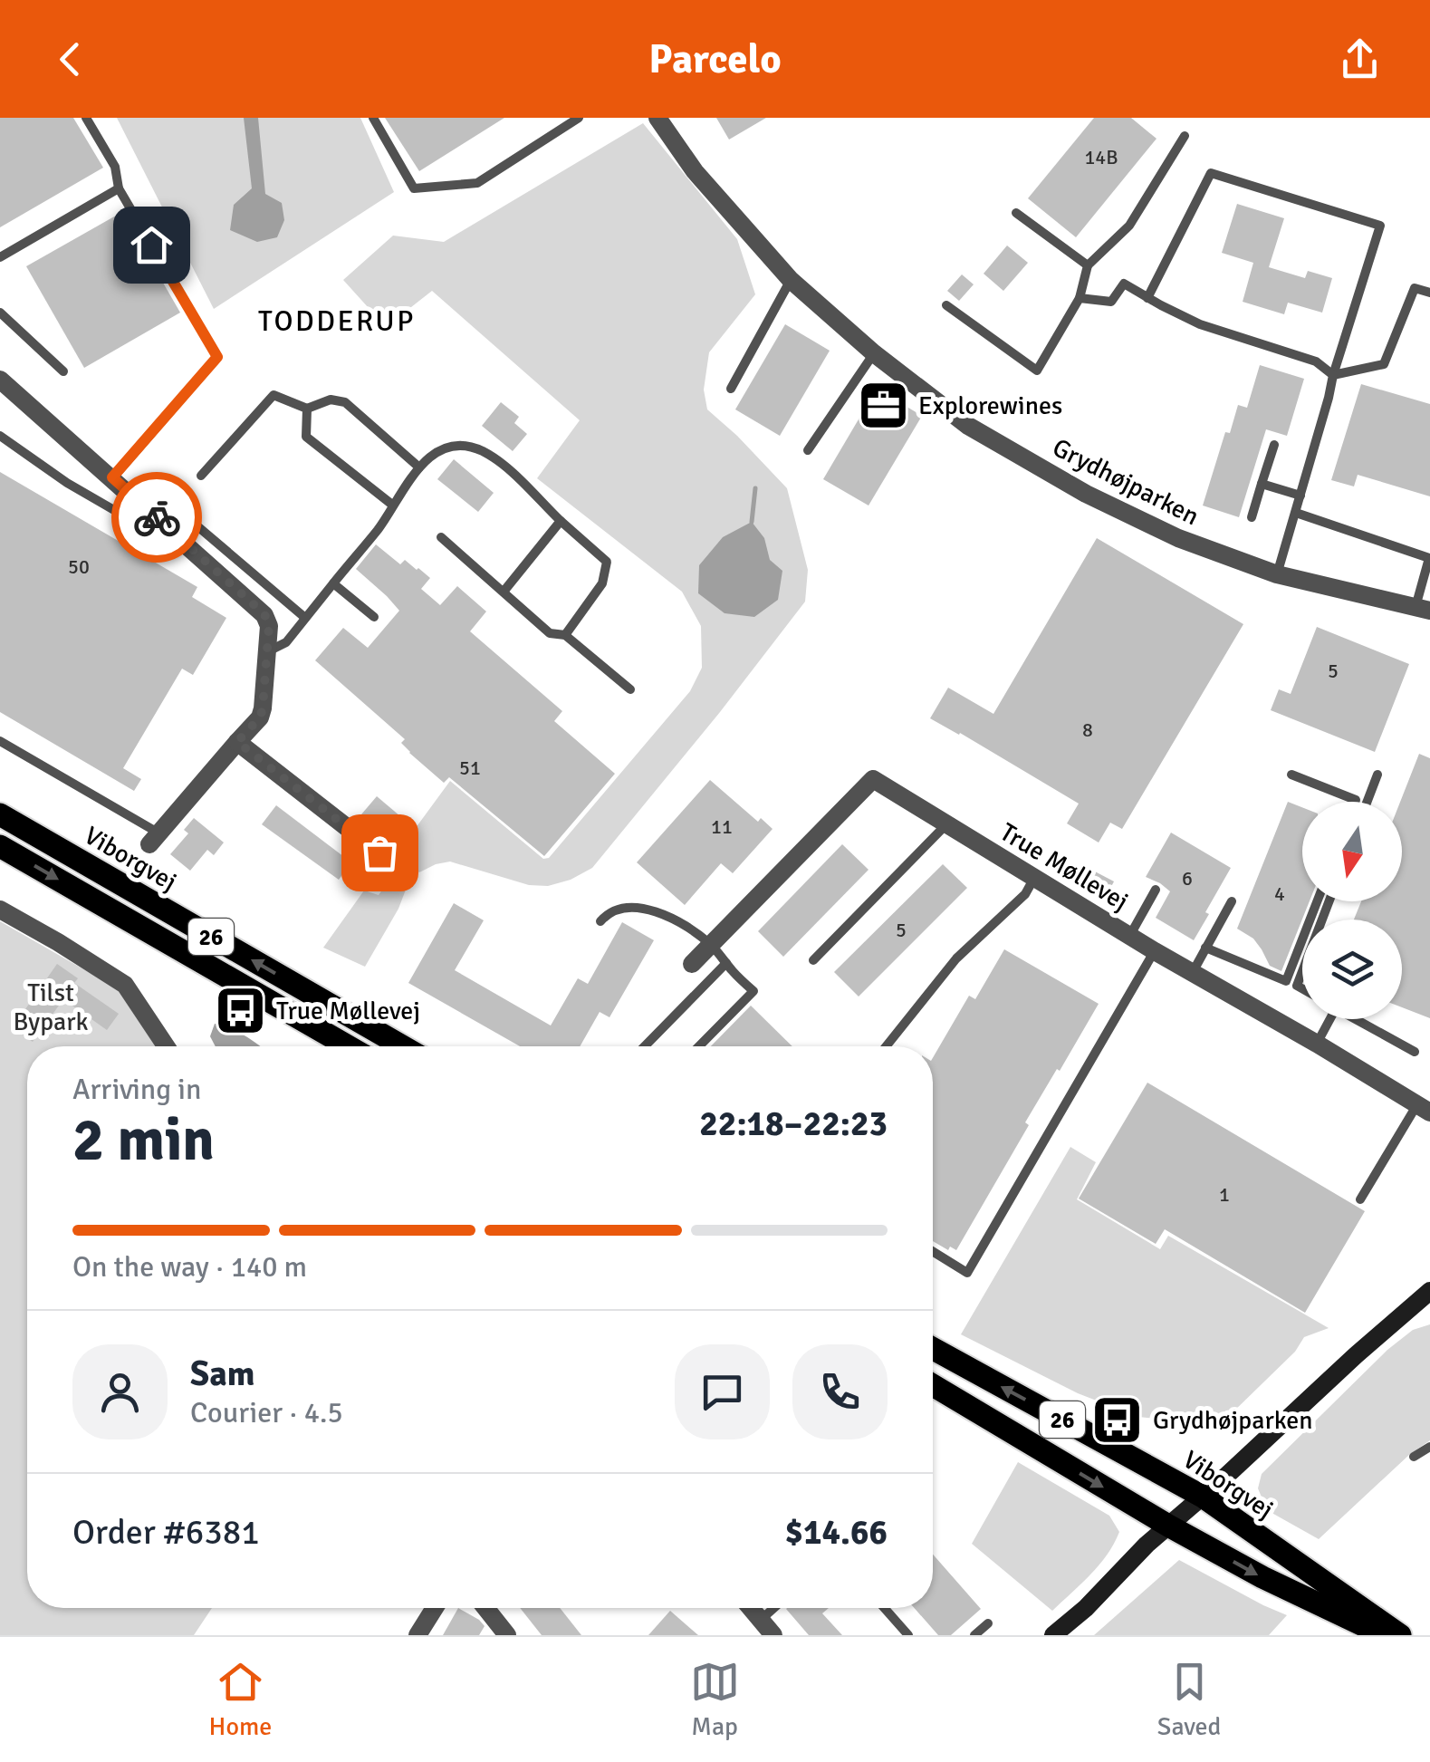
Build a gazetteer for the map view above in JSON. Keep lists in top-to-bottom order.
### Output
{
  "streets": {
    "main road": ["Viborgvej", "26"],
    "street": ["Grydhøjparken", "True Møllevej"]
  },
  "districts": ["TODDERUP"],
  "parks": ["Tilst Bypark"],
  "places": {
    "office": ["Explorewines"],
    "bus stop": ["True Møllevej", "Grydhøjparken"]
  },
  "house_numbers": [
    "14B",
    "50",
    "5",
    "8",
    "51",
    "11",
    "6",
    "4",
    "5",
    "1"
  ],
  "north": "bottom",
  "page": {
    "header": "Parcelo",
    "heading": ["2 min", "Arriving in", "22:18–22:23"],
    "panel": [
      "Sam",
      "Courier · 4.5",
      "Order #6381",
      "$14.66"
    ],
    "bar": "On the way · 140 m",
    "tabs": ["Home", "Map", "Saved"]
  }
}
